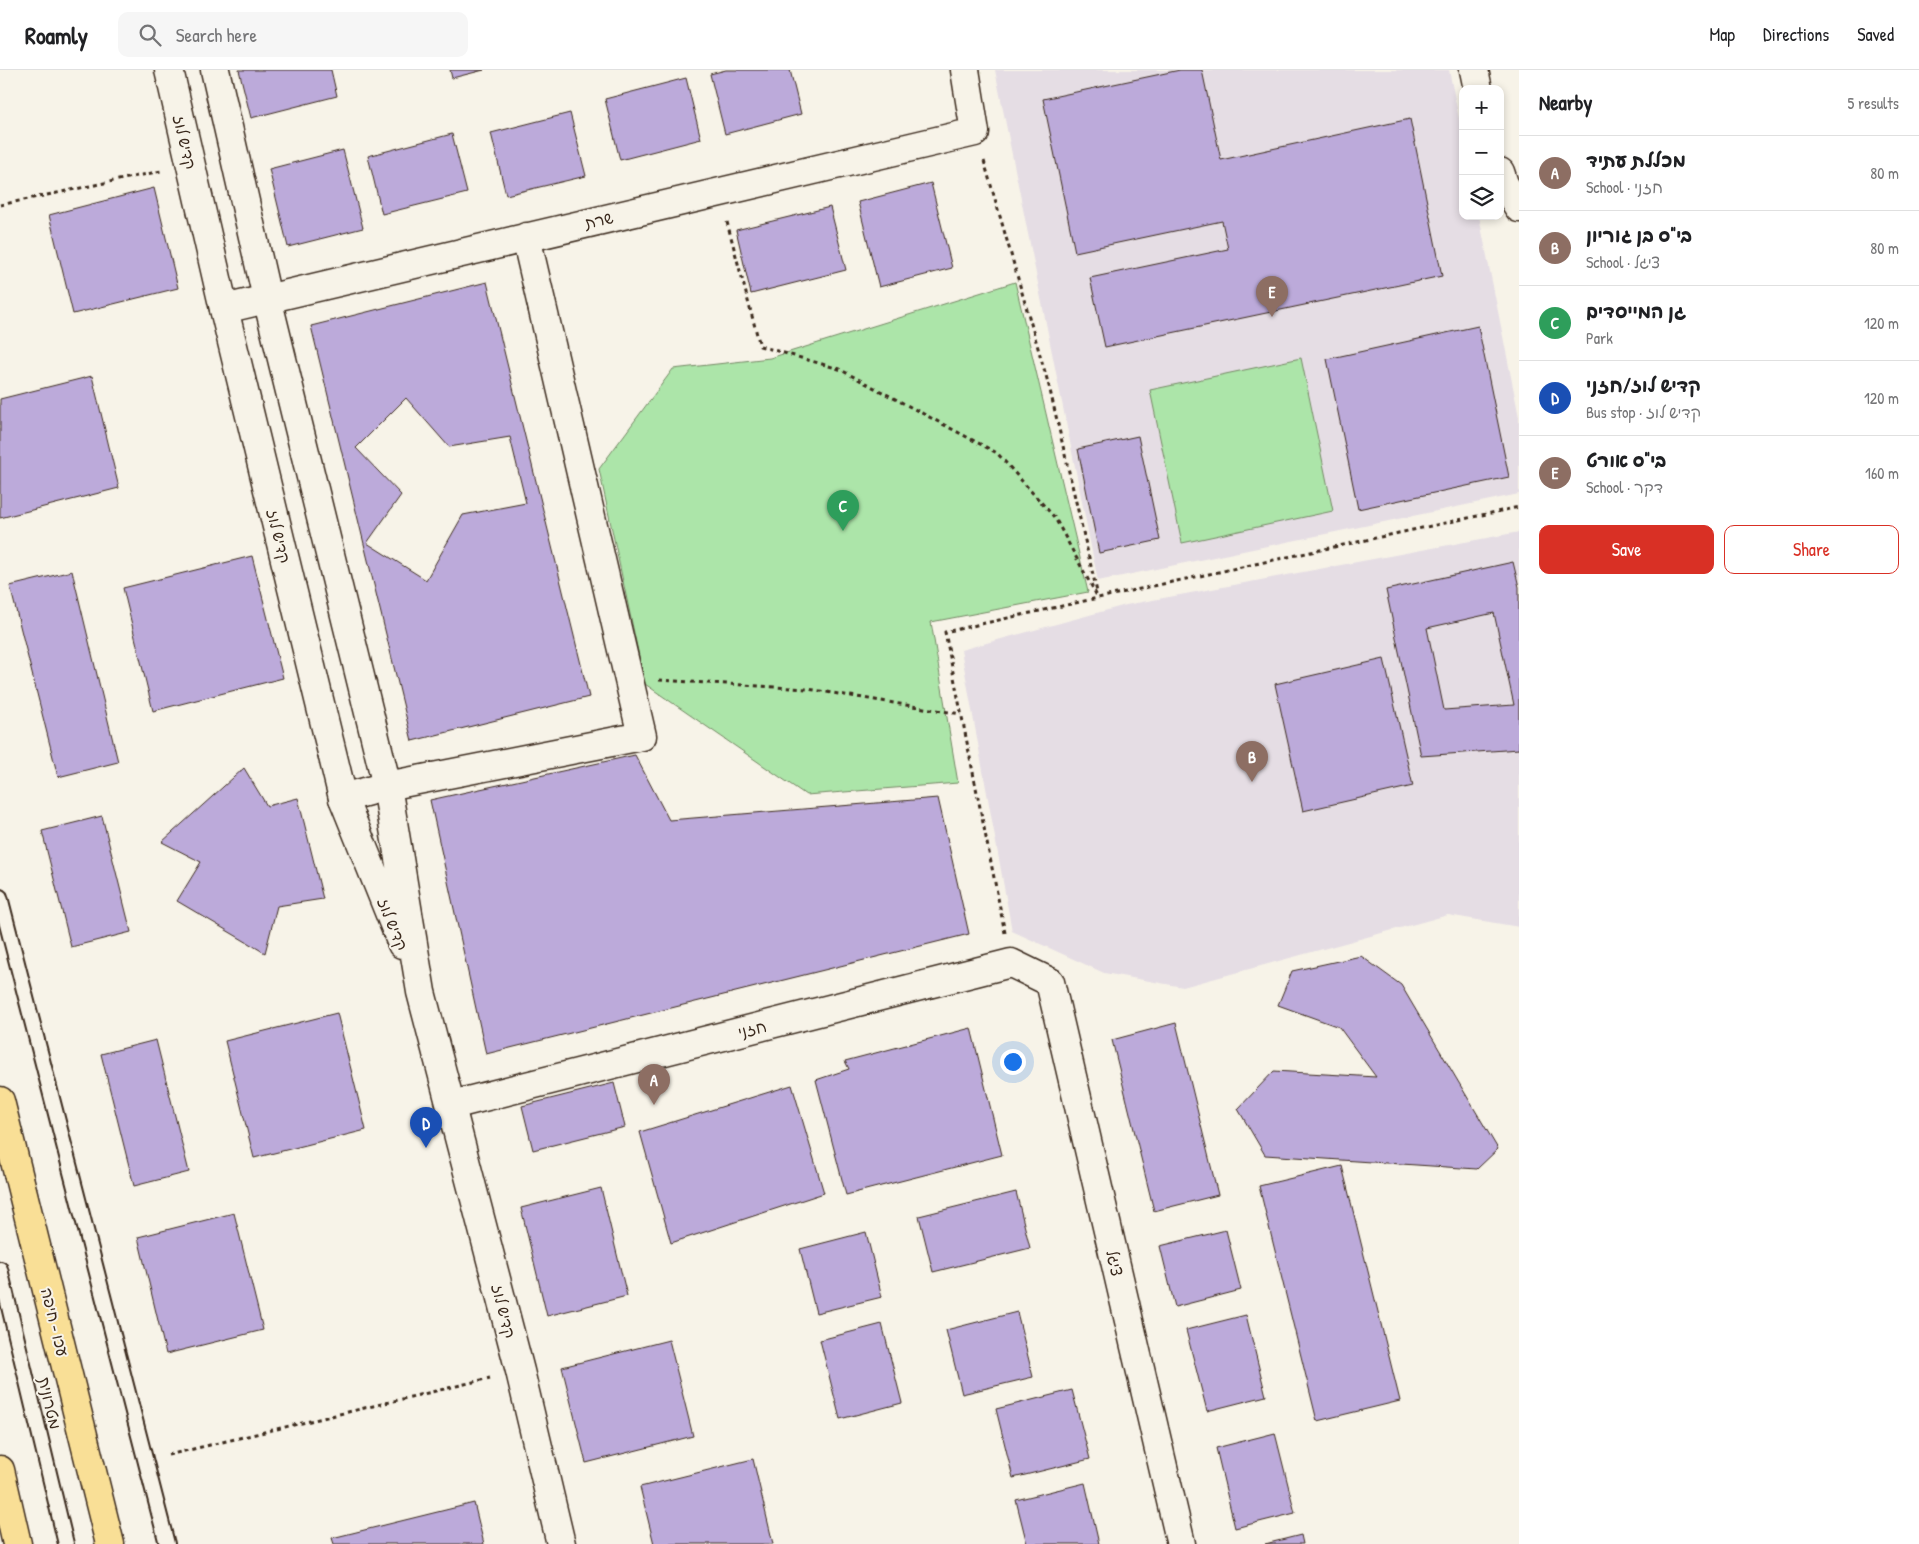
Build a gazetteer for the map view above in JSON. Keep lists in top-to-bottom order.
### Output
{
  "streets": {
    "highway": ["עכו - חיפה"],
    "street": [
      "קדיש לוז",
      "שרת",
      "חזני",
      "ציגל"
    ],
    "lane": ["מטרונית"]
  },
  "crossings": [
    ["קדיש לוז", "שרת"],
    ["קדיש לוז", "חזני"],
    ["חזני", "ציגל"]
  ],
  "page": {
    "header": "Roamly",
    "search": "Search here",
    "nav": ["Map", "Directions", "Saved"],
    "heading": ["Nearby", "5 results"],
    "map_buttons": ["+", "−"],
    "list": [
      {
        "mark": "A",
        "name": "מכללת עתיד",
        "note": "School · חזני",
        "value": "80 m"
      },
      {
        "mark": "B",
        "name": "בי\"ס בן גוריון",
        "note": "School · ציגל",
        "value": "80 m"
      },
      {
        "mark": "C",
        "name": "גן המייסדים",
        "note": "Park",
        "value": "120 m"
      },
      {
        "mark": "D",
        "name": "קדיש לוז/חזני",
        "note": "Bus stop · קדיש לוז",
        "value": "120 m"
      },
      {
        "mark": "E",
        "name": "בי\"ס אורט",
        "note": "School · דקר",
        "value": "160 m"
      }
    ],
    "pins": [
      "E",
      "C",
      "B",
      "A",
      "D"
    ],
    "buttons": ["Save", "Share"]
  }
}
